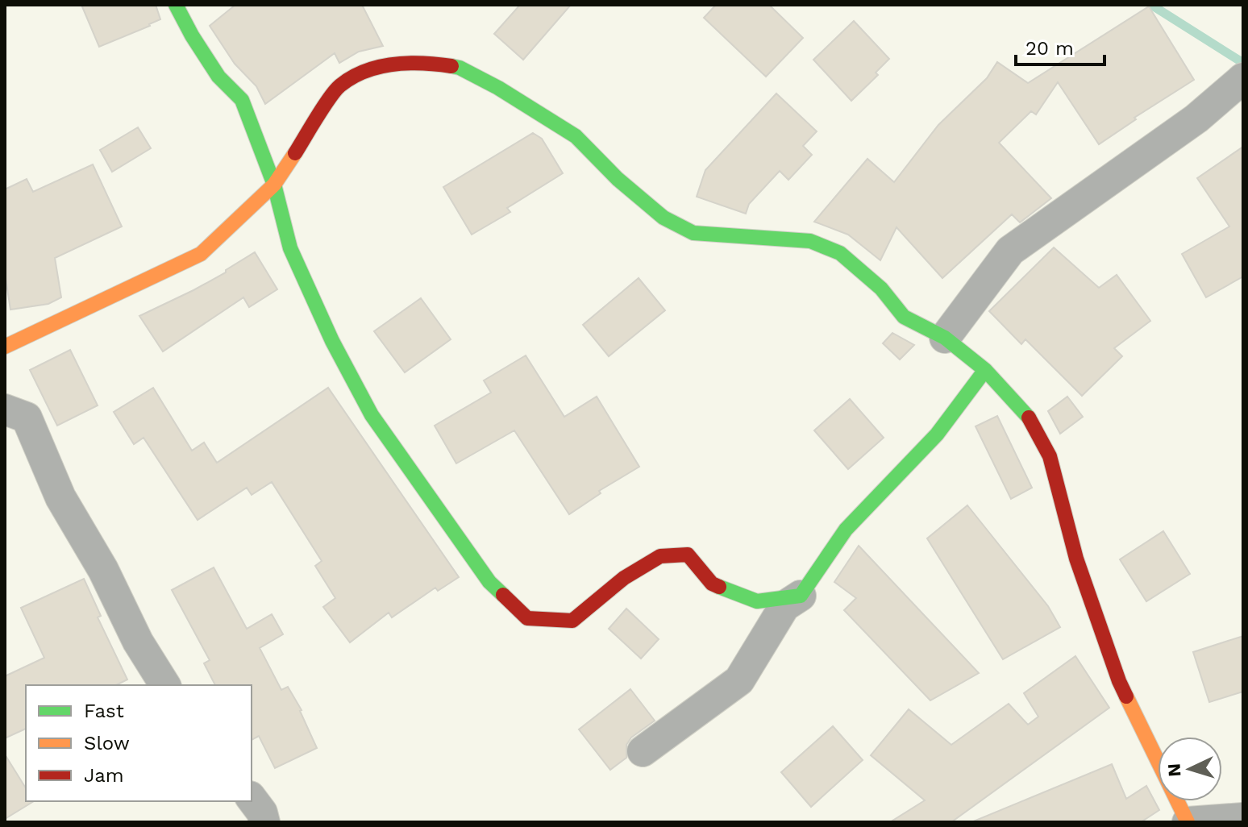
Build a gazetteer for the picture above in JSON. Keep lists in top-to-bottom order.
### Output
{
  "legend": ["Fast", "Slow", "Jam"],
  "scale_bar": "20 m",
  "north": "left"
}
